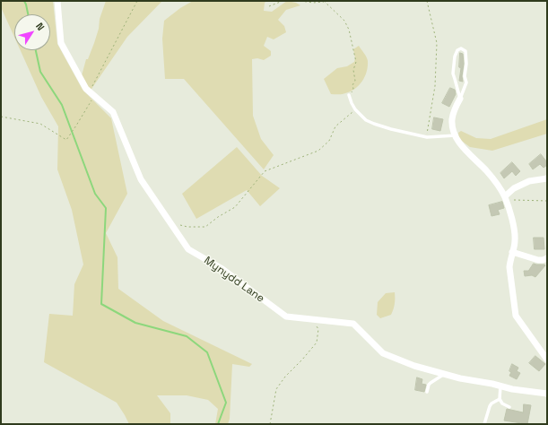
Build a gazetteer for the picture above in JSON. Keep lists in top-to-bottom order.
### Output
{
  "streets": {
    "street": ["Mynydd Lane"]
  },
  "north": "top right"
}
